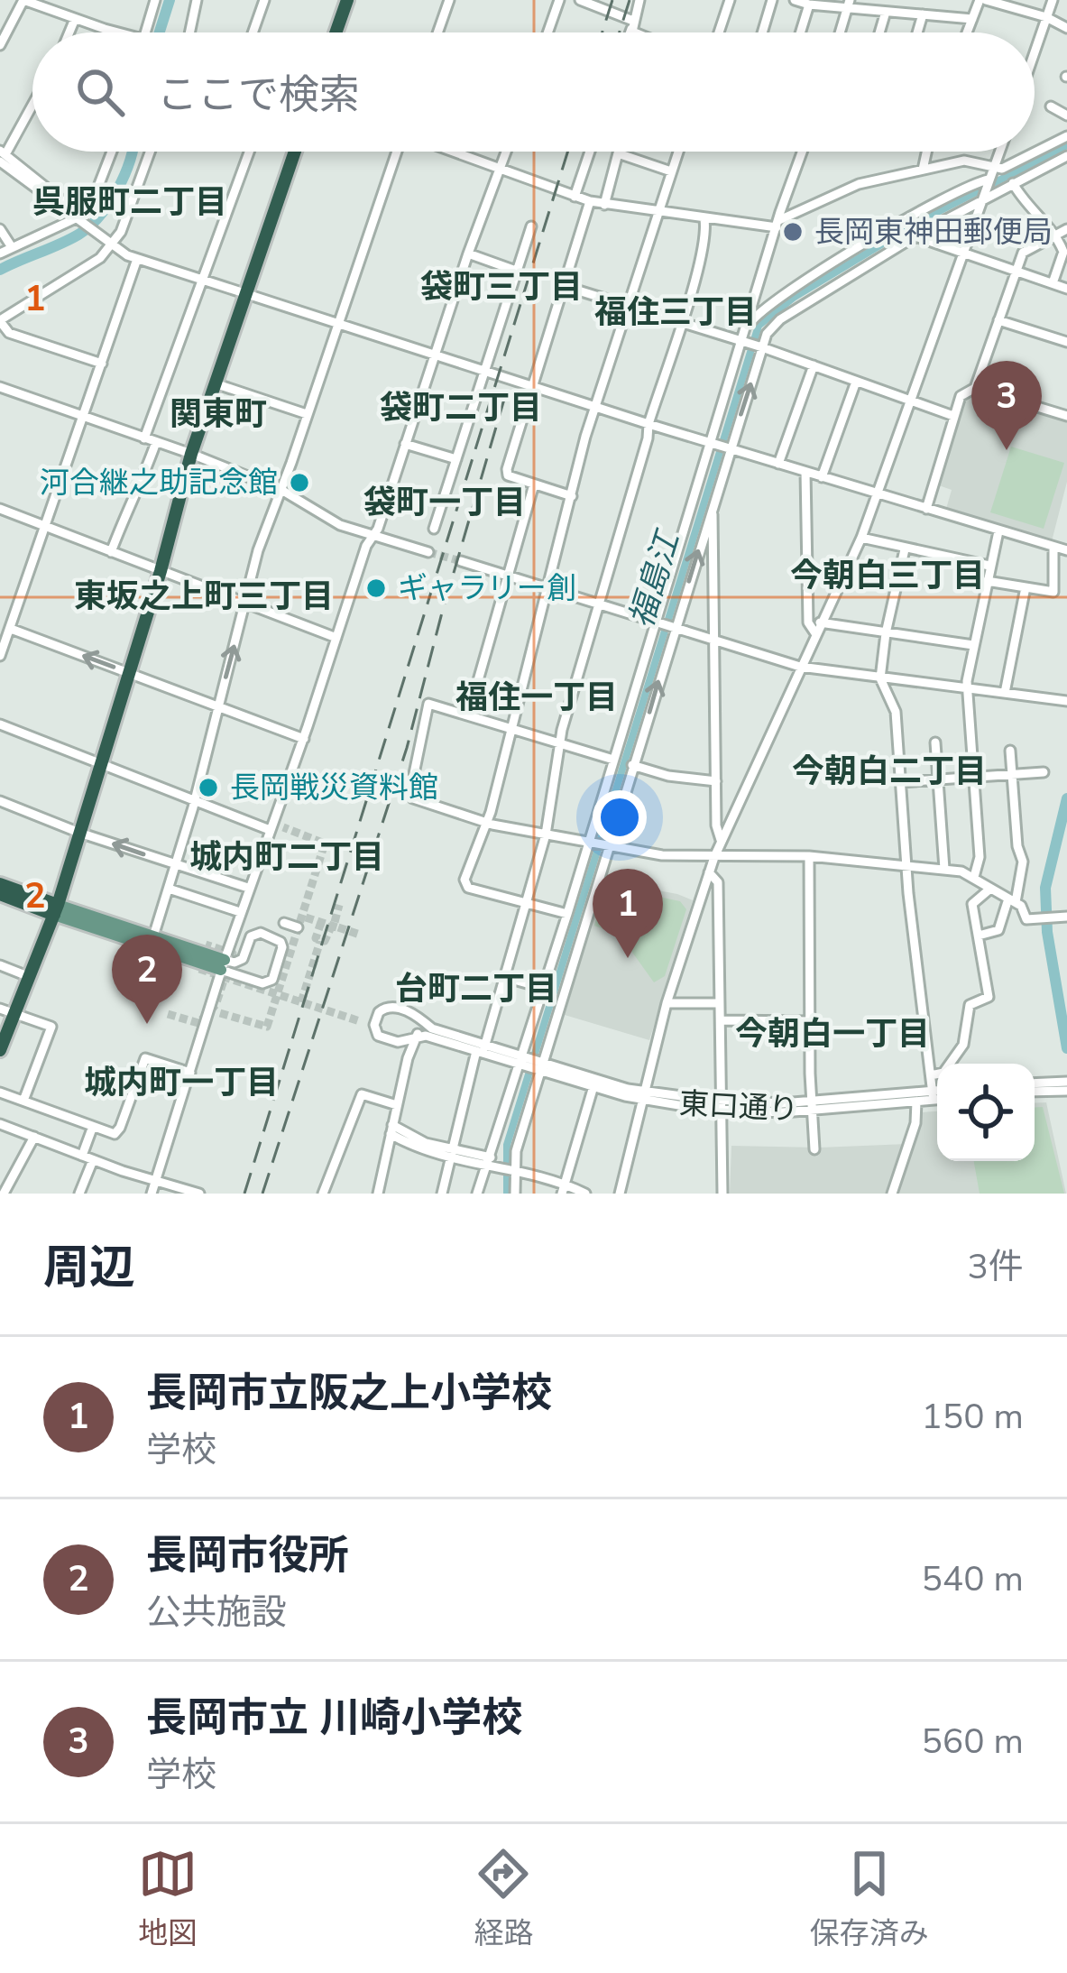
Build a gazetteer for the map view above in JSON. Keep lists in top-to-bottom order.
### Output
{
  "streets": {
    "street": ["東口通り"]
  },
  "districts": [
    "呉服町二丁目",
    "袋町三丁目",
    "福住三丁目",
    "袋町二丁目",
    "関東町",
    "袋町一丁目",
    "今朝白三丁目",
    "東坂之上町三丁目",
    "福住一丁目",
    "今朝白二丁目",
    "城内町二丁目",
    "台町二丁目",
    "今朝白一丁目",
    "城内町一丁目"
  ],
  "water": ["福島江"],
  "places": [
    "長岡東神田郵便局",
    "河合継之助記念館",
    "ギャラリー創",
    "長岡戦災資料館"
  ],
  "page": {
    "search": "ここで検索",
    "pins": ["3", "1", "2"],
    "heading": ["周辺", "3件"],
    "list": [
      {
        "mark": "1",
        "name": "長岡市立阪之上小学校",
        "note": "学校",
        "value": "150 m"
      },
      {
        "mark": "2",
        "name": "長岡市役所",
        "note": "公共施設",
        "value": "540 m"
      },
      {
        "mark": "3",
        "name": "長岡市立 川崎小学校",
        "note": "学校",
        "value": "560 m"
      }
    ],
    "nav": ["地図", "経路", "保存済み"]
  },
  "grid": {
    "rows": ["1", "2"]
  }
}
